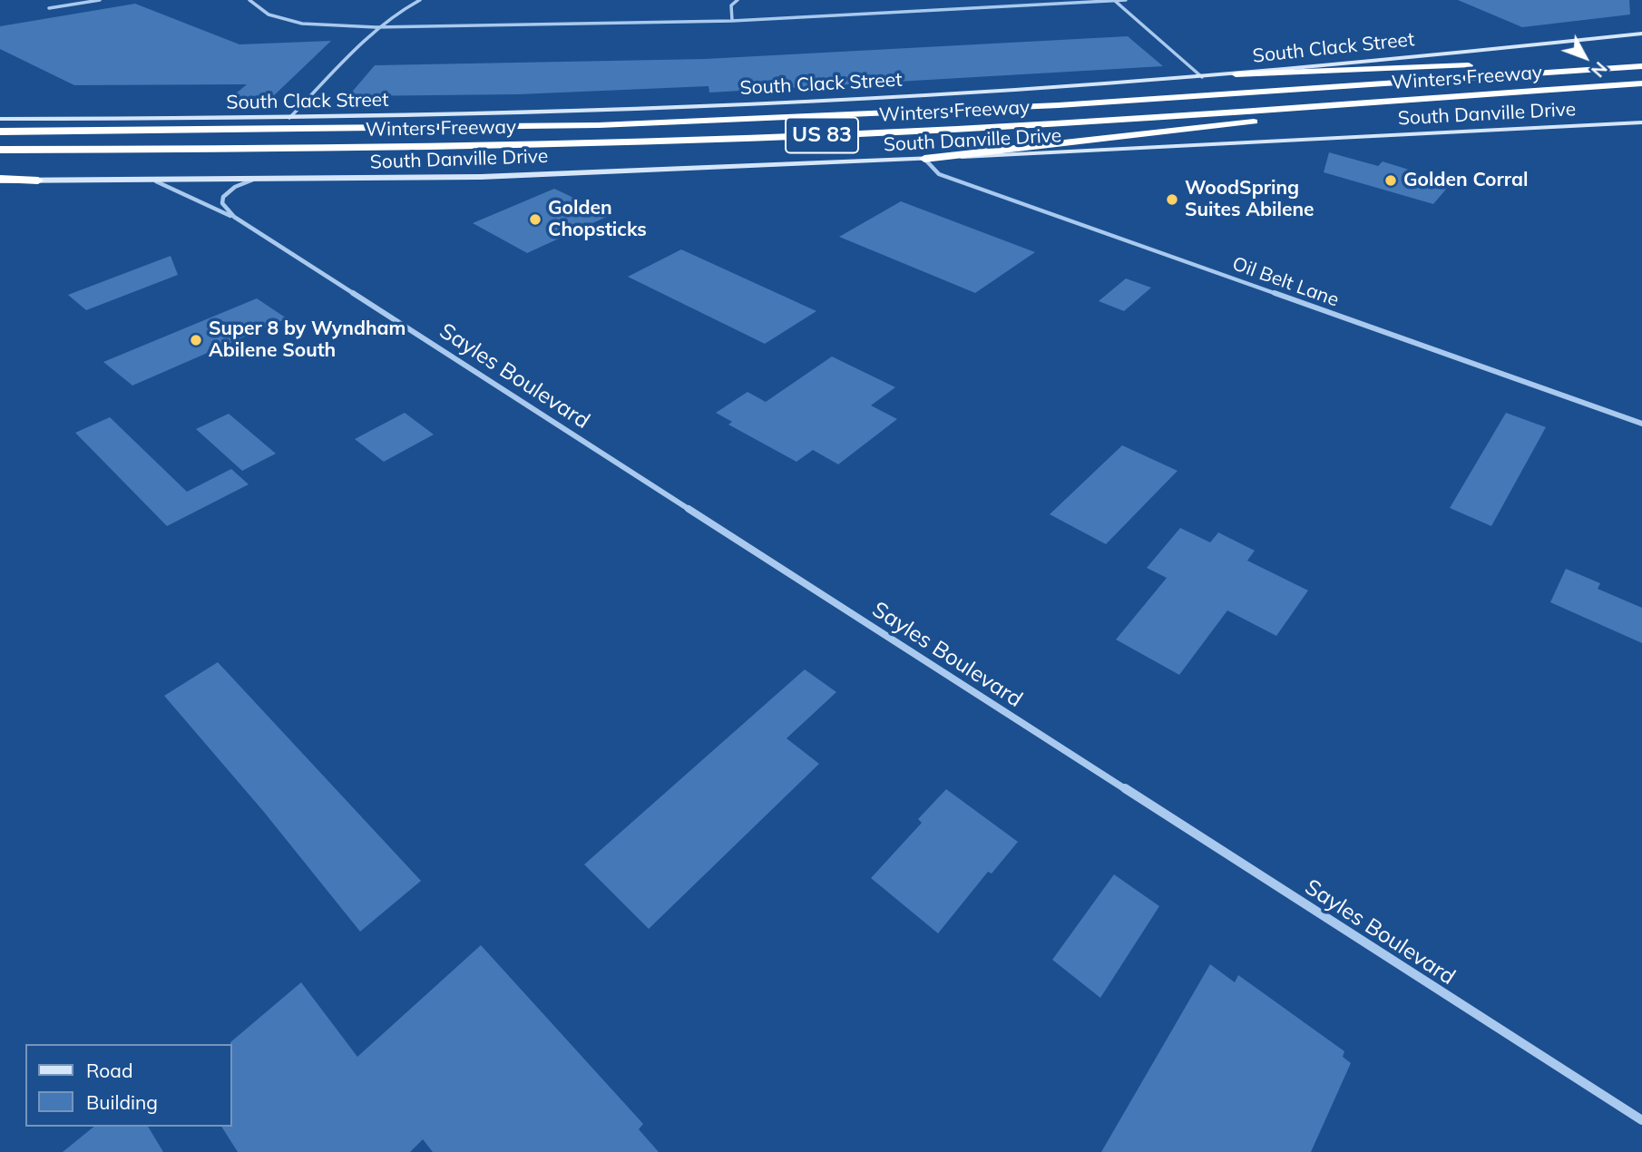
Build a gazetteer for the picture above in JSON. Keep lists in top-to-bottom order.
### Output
{
  "streets": {
    "highway": ["Winters Freeway", "US 83"],
    "main road": ["South Clack Street", "South Danville Drive"],
    "street": ["Oil Belt Lane", "Sayles Boulevard"]
  },
  "crossings": [
    ["South Danville Drive", "Oil Belt Lane"],
    ["South Danville Drive", "Sayles Boulevard"]
  ],
  "places": [
    "Golden Corral",
    "WoodSpring Suites Abilene",
    "Golden Chopsticks",
    "Super 8 by Wyndham Abilene South"
  ],
  "legend": ["Road", "Building"],
  "north": "bottom right"
}
